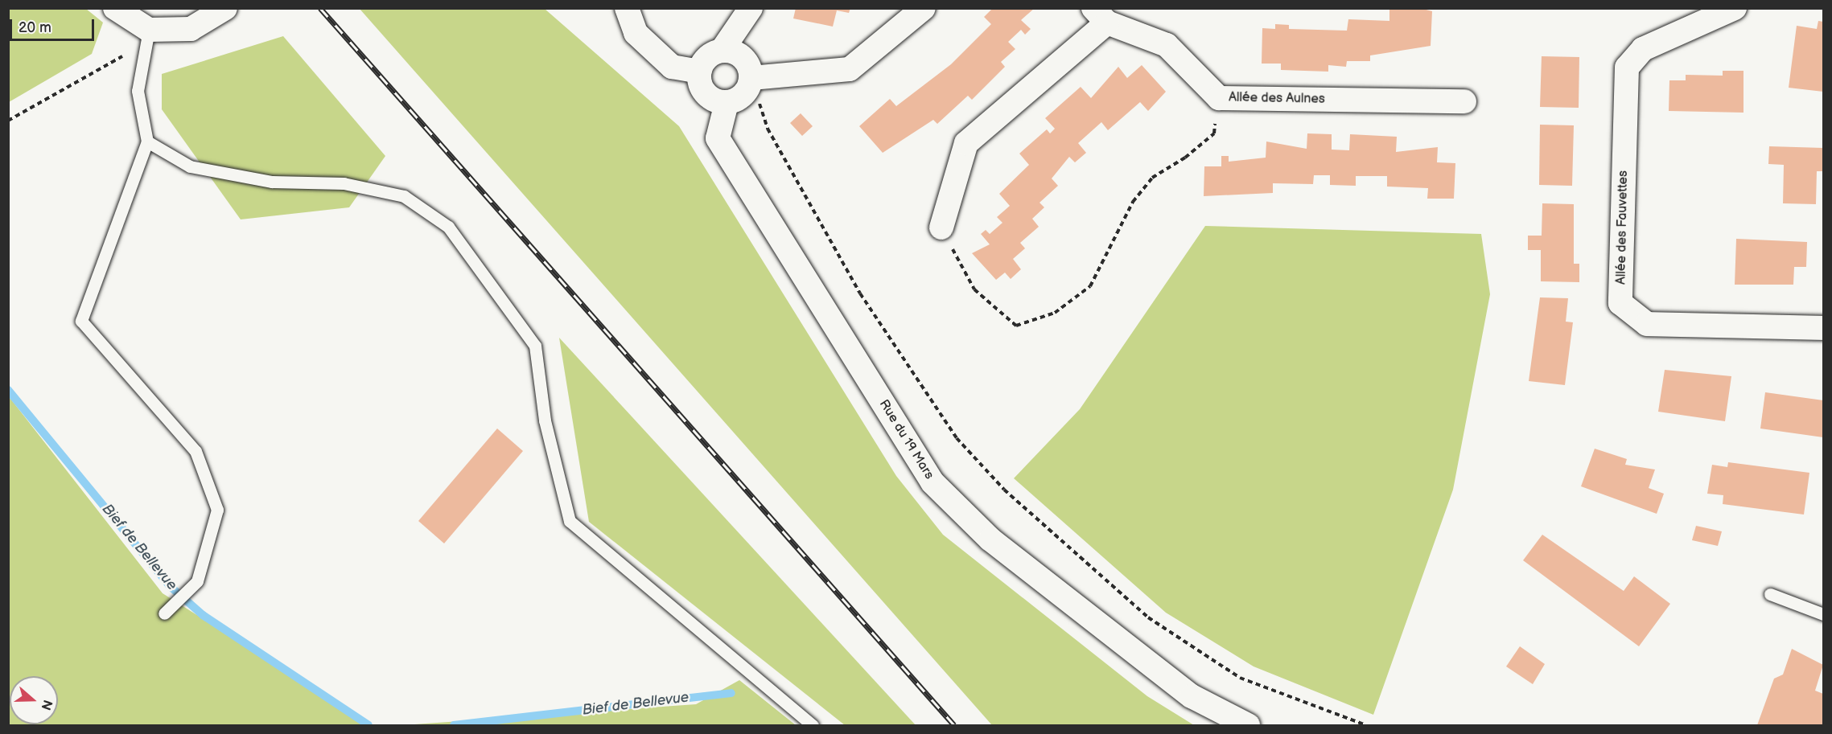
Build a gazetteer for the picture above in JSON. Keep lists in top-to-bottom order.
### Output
{
  "streets": {
    "street": ["Allée des Aulnes", "Allée des Fauvettes", "Rue du 19 Mars"]
  },
  "water": ["Bief de Bellevue"],
  "scale_bar": "20 m",
  "north": "right"
}
